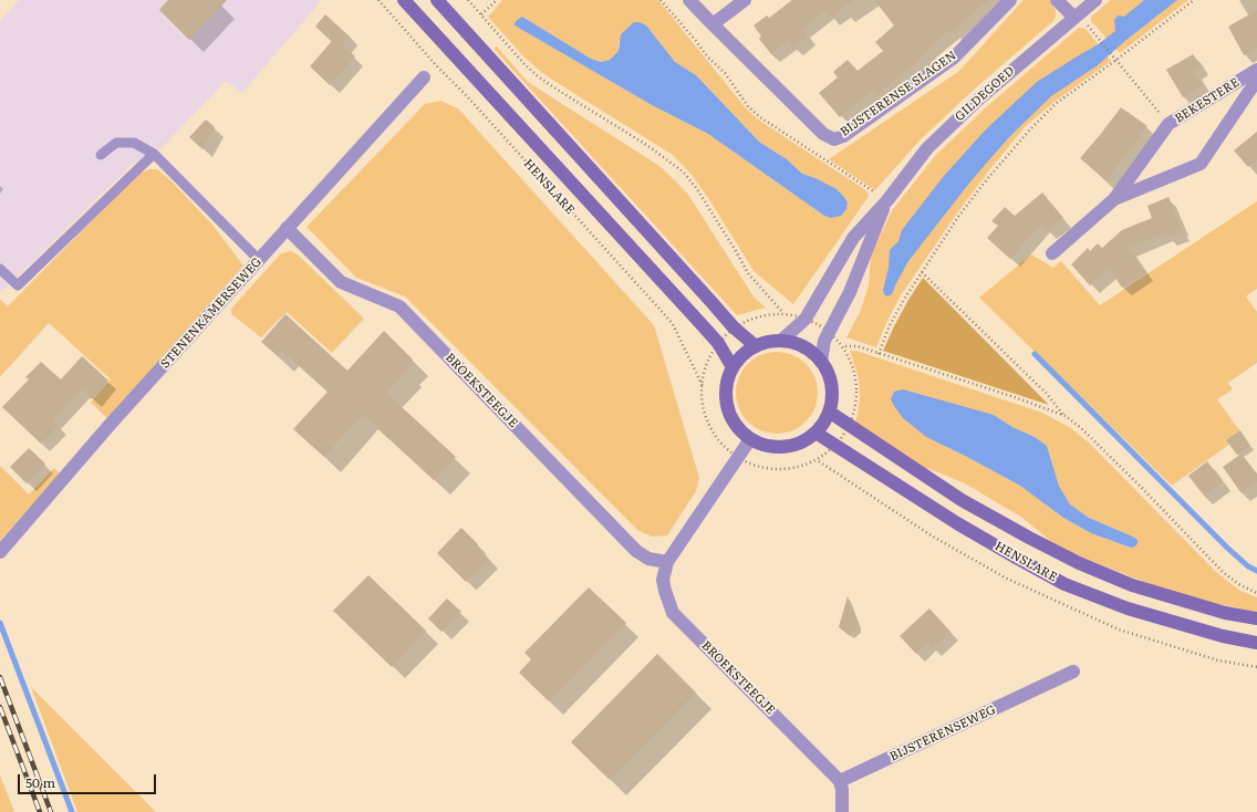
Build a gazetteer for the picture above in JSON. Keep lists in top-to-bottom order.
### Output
{
  "streets": {
    "street": [
      "BIJSTERENSE SLAGEN",
      "GILDEGOED",
      "BEKESTERE",
      "HENSLARE",
      "STENENKAMERSEWEG",
      "BROEKSTEEGJE",
      "BIJSTERENSEWEG"
    ]
  },
  "crossings": [
    ["GILDEGOED", "HENSLARE"],
    ["GILDEGOED", "BROEKSTEEGJE"],
    ["HENSLARE", "BROEKSTEEGJE"],
    ["STENENKAMERSEWEG", "BROEKSTEEGJE"],
    ["BROEKSTEEGJE", "BIJSTERENSEWEG"]
  ],
  "scale_bar": "50 m"
}
